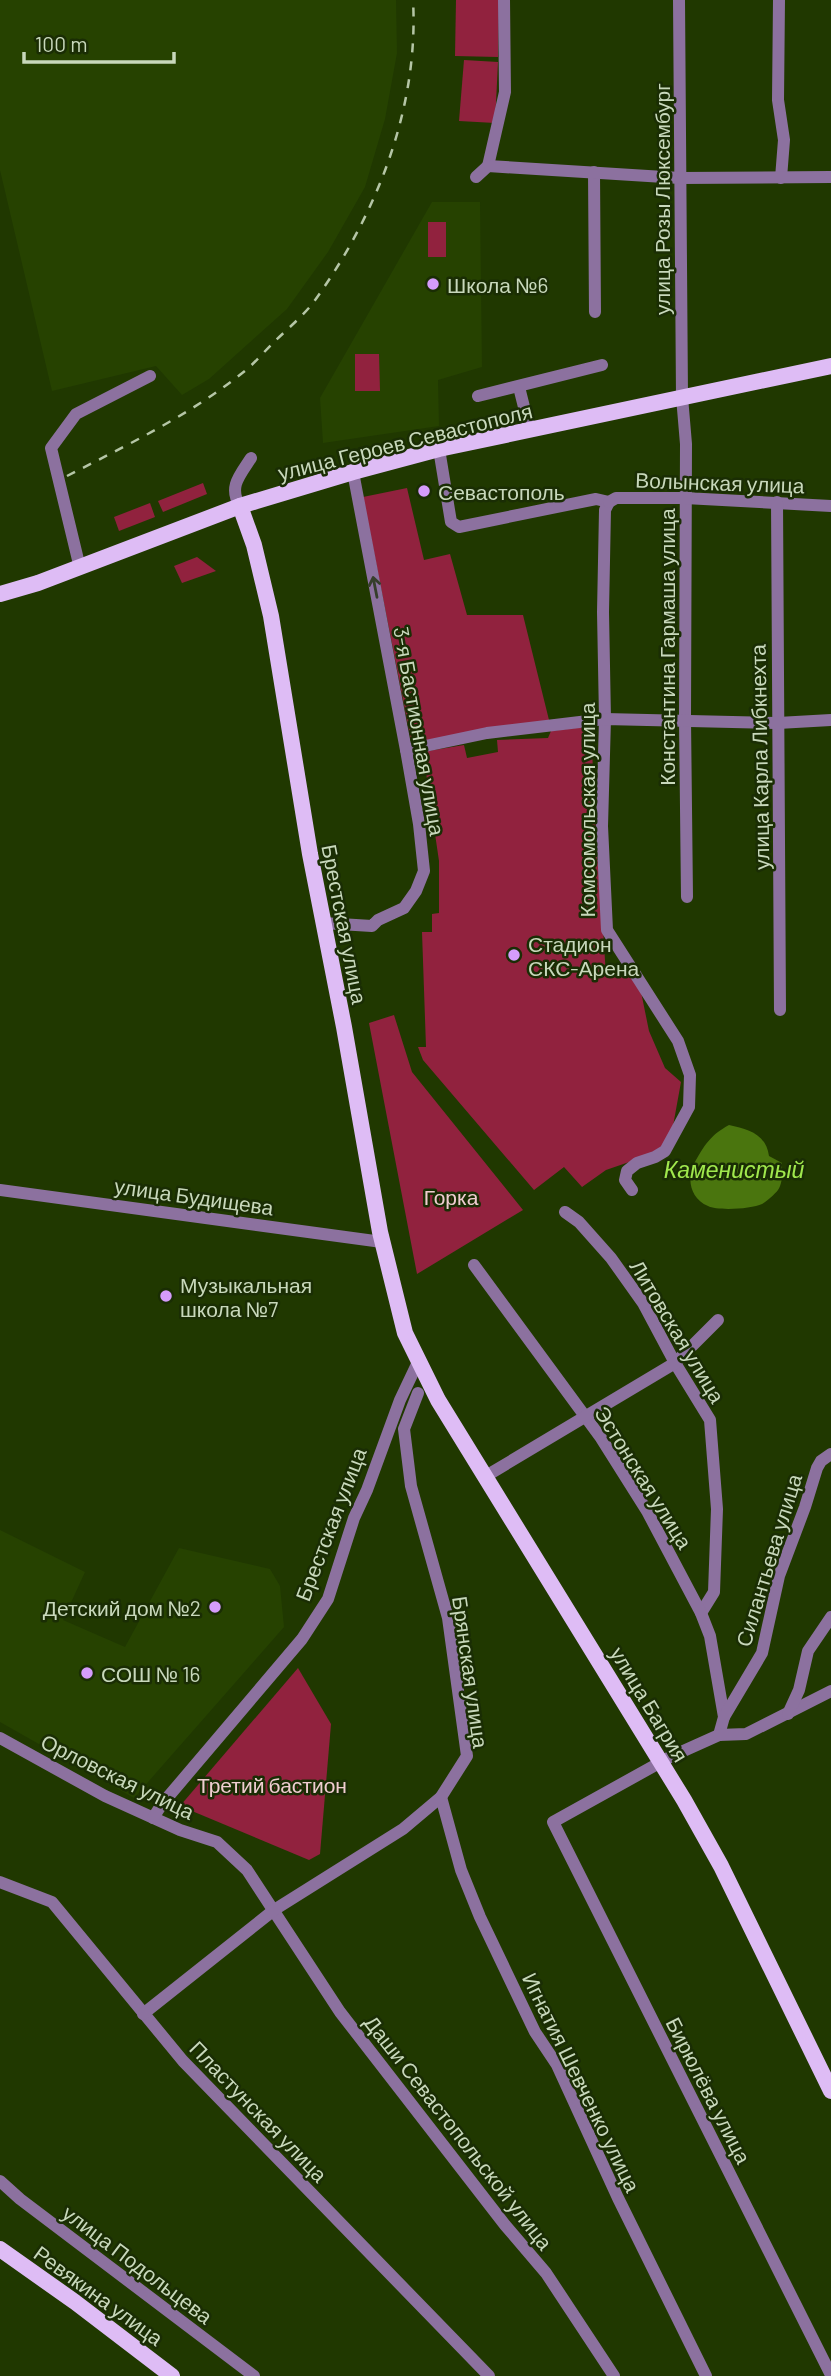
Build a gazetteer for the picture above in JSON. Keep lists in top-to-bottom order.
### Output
{
  "streets": {
    "main road": [
      "улица Героев Севастополя",
      "Брестская улица",
      "улица Багрия",
      "Ревякина улица"
    ],
    "street": [
      "улица Розы Люксембург",
      "Волынская улица",
      "Константина Гармаша улица",
      "3-я Бастионная улица",
      "улица Карла Либкнехта",
      "Комсомольская улица",
      "улица Будищева",
      "Литовская улица",
      "Эстонская улица",
      "Силантьева улица",
      "Брянская улица",
      "Орловская улица",
      "Игнатия Шевченко улица",
      "Бирюлёва улица",
      "Пластунская улица",
      "Даши Севастопольской улица",
      "улица Подольцева"
    ]
  },
  "crossings": [
    ["улица Розы Люксембург", "улица Героев Севастополя"],
    ["улица Розы Люксембург", "Константина Гармаша улица"],
    ["улица Героев Севастополя", "Волынская улица"],
    ["улица Героев Севастополя", "Константина Гармаша улица"],
    ["улица Героев Севастополя", "3-я Бастионная улица"],
    ["улица Героев Севастополя", "Брестская улица"],
    ["Волынская улица", "Константина Гармаша улица"],
    ["Волынская улица", "улица Карла Либкнехта"],
    ["Волынская улица", "Комсомольская улица"],
    ["3-я Бастионная улица", "Брестская улица"],
    ["Брестская улица", "улица Будищева"],
    ["Брестская улица", "улица Багрия"],
    ["Брестская улица", "Орловская улица"],
    ["Литовская улица", "Эстонская улица"],
    ["Эстонская улица", "Силантьева улица"],
    ["Брянская улица", "Орловская улица"],
    ["Брянская улица", "Игнатия Шевченко улица"],
    ["Брянская улица", "Пластунская улица"],
    ["Брянская улица", "Даши Севастопольской улица"],
    ["улица Багрия", "Бирюлёва улица"],
    ["Орловская улица", "Даши Севастопольской улица"]
  ],
  "one_way": ["3-я Бастионная улица"],
  "water": ["Каменистый"],
  "parks": ["Горка", "Третий бастион"],
  "places": [
    "Школа №6",
    "Севастополь",
    "Стадион СКС-Арена",
    "Музыкальная школа №7",
    "Детский дом №2",
    "СОШ № 16"
  ],
  "scale_bar": "100 m"
}
